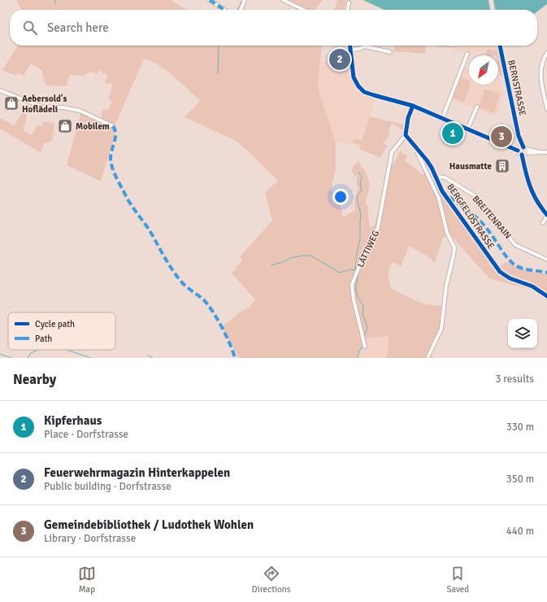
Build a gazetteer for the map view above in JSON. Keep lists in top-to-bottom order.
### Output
{
  "streets": {
    "main road": ["BERNSTRASSE"],
    "street": ["BERGFELDSTRASSE", "BREITENRAIN", "LÄTTIWEG"]
  },
  "crossings": [
    ["BERGFELDSTRASSE", "BREITENRAIN"],
    ["BERGFELDSTRASSE", "LÄTTIWEG"]
  ],
  "places": {
    "shop": ["Aebersold's Hoflädeli", "Mobilem"],
    "building": ["Hausmatte"]
  },
  "legend": ["Cycle path", "Path"],
  "north": "bottom left",
  "page": {
    "search": "Search here",
    "pins": ["2", "1", "3"],
    "heading": ["Nearby", "3 results"],
    "list": [
      {
        "mark": "1",
        "name": "Kipferhaus",
        "note": "Place · Dorfstrasse",
        "value": "330 m"
      },
      {
        "mark": "2",
        "name": "Feuerwehrmagazin Hinterkappelen",
        "note": "Public building · Dorfstrasse",
        "value": "350 m"
      },
      {
        "mark": "3",
        "name": "Gemeindebibliothek / Ludothek Wohlen",
        "note": "Library · Dorfstrasse",
        "value": "440 m"
      }
    ],
    "nav": ["Map", "Directions", "Saved"]
  }
}
